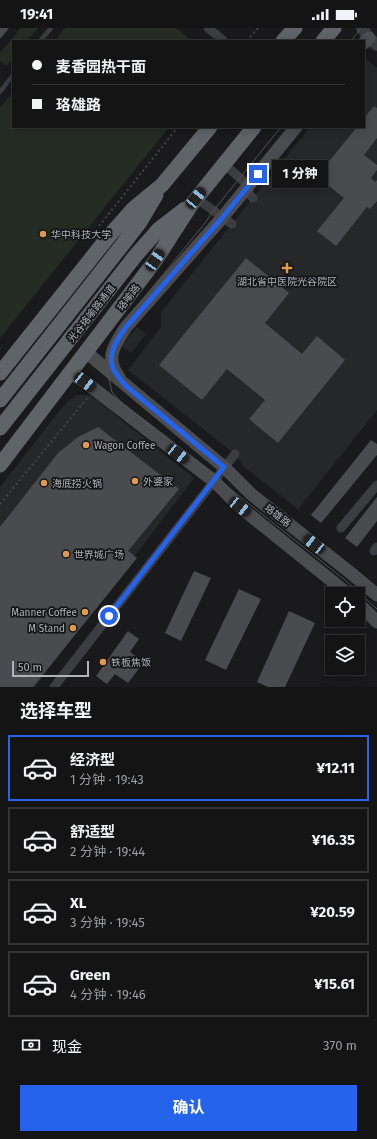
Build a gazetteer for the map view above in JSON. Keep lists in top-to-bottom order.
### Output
{
  "streets": {
    "highway": ["珞喻路", "光谷珞喻路通道"],
    "main road": ["珞雄路"]
  },
  "crossings": [
    ["珞喻路", "光谷珞喻路通道"],
    ["珞喻路", "珞雄路"]
  ],
  "places": {
    "other": [
      "华中科技大学",
      "Wagon Coffee",
      "外婆家",
      "海底捞火锅",
      "世界城广场",
      "Manner Coffee",
      "M Stand",
      "铁板焦饭"
    ],
    "health": ["湖北省中医院光谷院区"]
  },
  "scale_bar": "50 m",
  "page": {
    "status": "19:41",
    "banner": ["麦香园热干面", "珞雄路"],
    "bubble": "1 分钟",
    "scale": "50 m",
    "heading": "选择车型",
    "list": [
      {
        "name": "经济型",
        "note": "1 分钟 · 19:43",
        "value": "¥12.11"
      },
      {
        "name": "舒适型",
        "note": "2 分钟 · 19:44",
        "value": "¥16.35"
      },
      {
        "name": "XL",
        "note": "3 分钟 · 19:45",
        "value": "¥20.59"
      },
      {
        "name": "Green",
        "note": "4 分钟 · 19:46",
        "value": "¥15.61"
      }
    ],
    "pay": ["现金", "370 m"],
    "buttons": "确认"
  }
}
